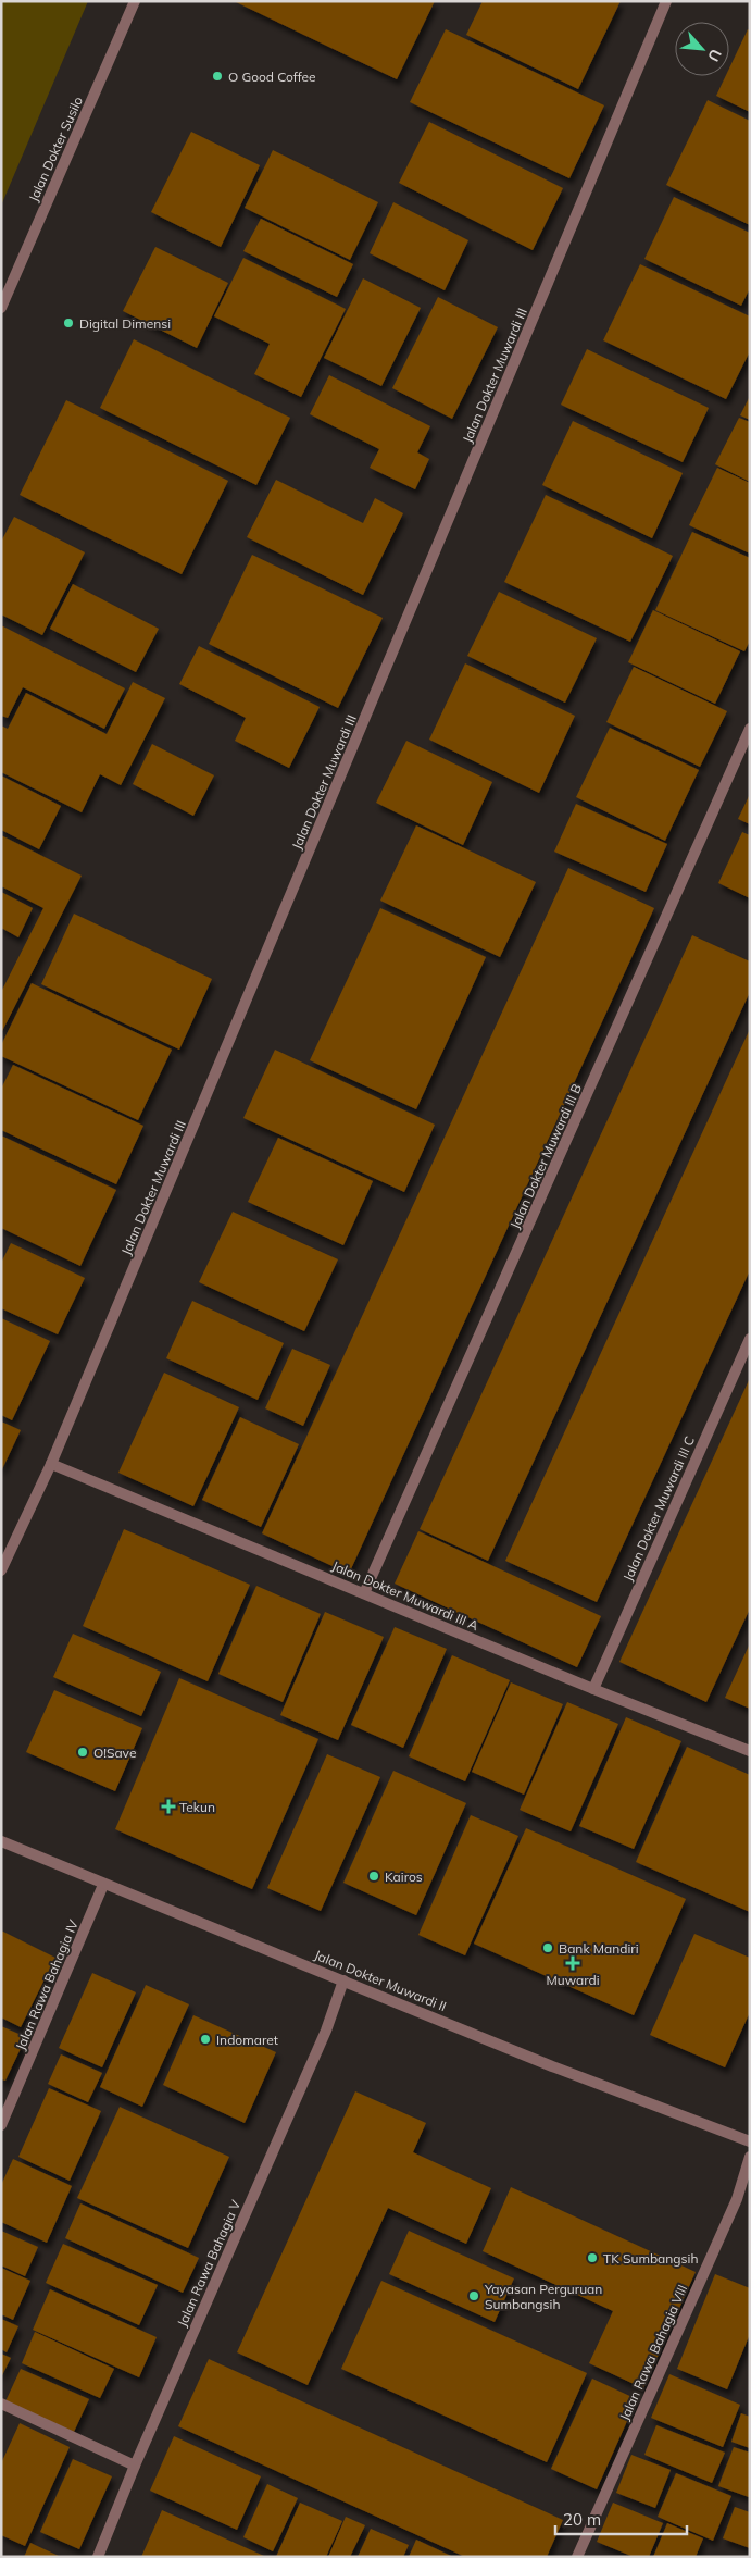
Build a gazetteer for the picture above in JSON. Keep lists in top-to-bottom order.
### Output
{
  "streets": {
    "street": [
      "Jalan Dokter Susilo",
      "Jalan Dokter Muwardi III",
      "Jalan Dokter Muwardi III B",
      "Jalan Dokter Muwardi III C",
      "Jalan Dokter Muwardi III A",
      "Jalan Dokter Muwardi II",
      "Jalan Rawa Bahagia IV",
      "Jalan Rawa Bahagia V",
      "Jalan Rawa Bahagia VIII"
    ]
  },
  "crossings": [
    ["Jalan Dokter Muwardi III", "Jalan Dokter Muwardi III A"],
    ["Jalan Dokter Muwardi III B", "Jalan Dokter Muwardi III A"],
    ["Jalan Dokter Muwardi III C", "Jalan Dokter Muwardi III A"],
    ["Jalan Dokter Muwardi II", "Jalan Rawa Bahagia IV"],
    ["Jalan Dokter Muwardi II", "Jalan Rawa Bahagia V"]
  ],
  "places": {
    "other": [
      "O Good Coffee",
      "Digital Dimensi",
      "O!Save",
      "Kairos",
      "Bank Mandiri",
      "Indomaret",
      "TK Sumbangsih",
      "Yayasan Perguruan Sumbangsih"
    ],
    "health": ["Tekun", "Muwardi"]
  },
  "scale_bar": "20 m",
  "north": "bottom right"
}
